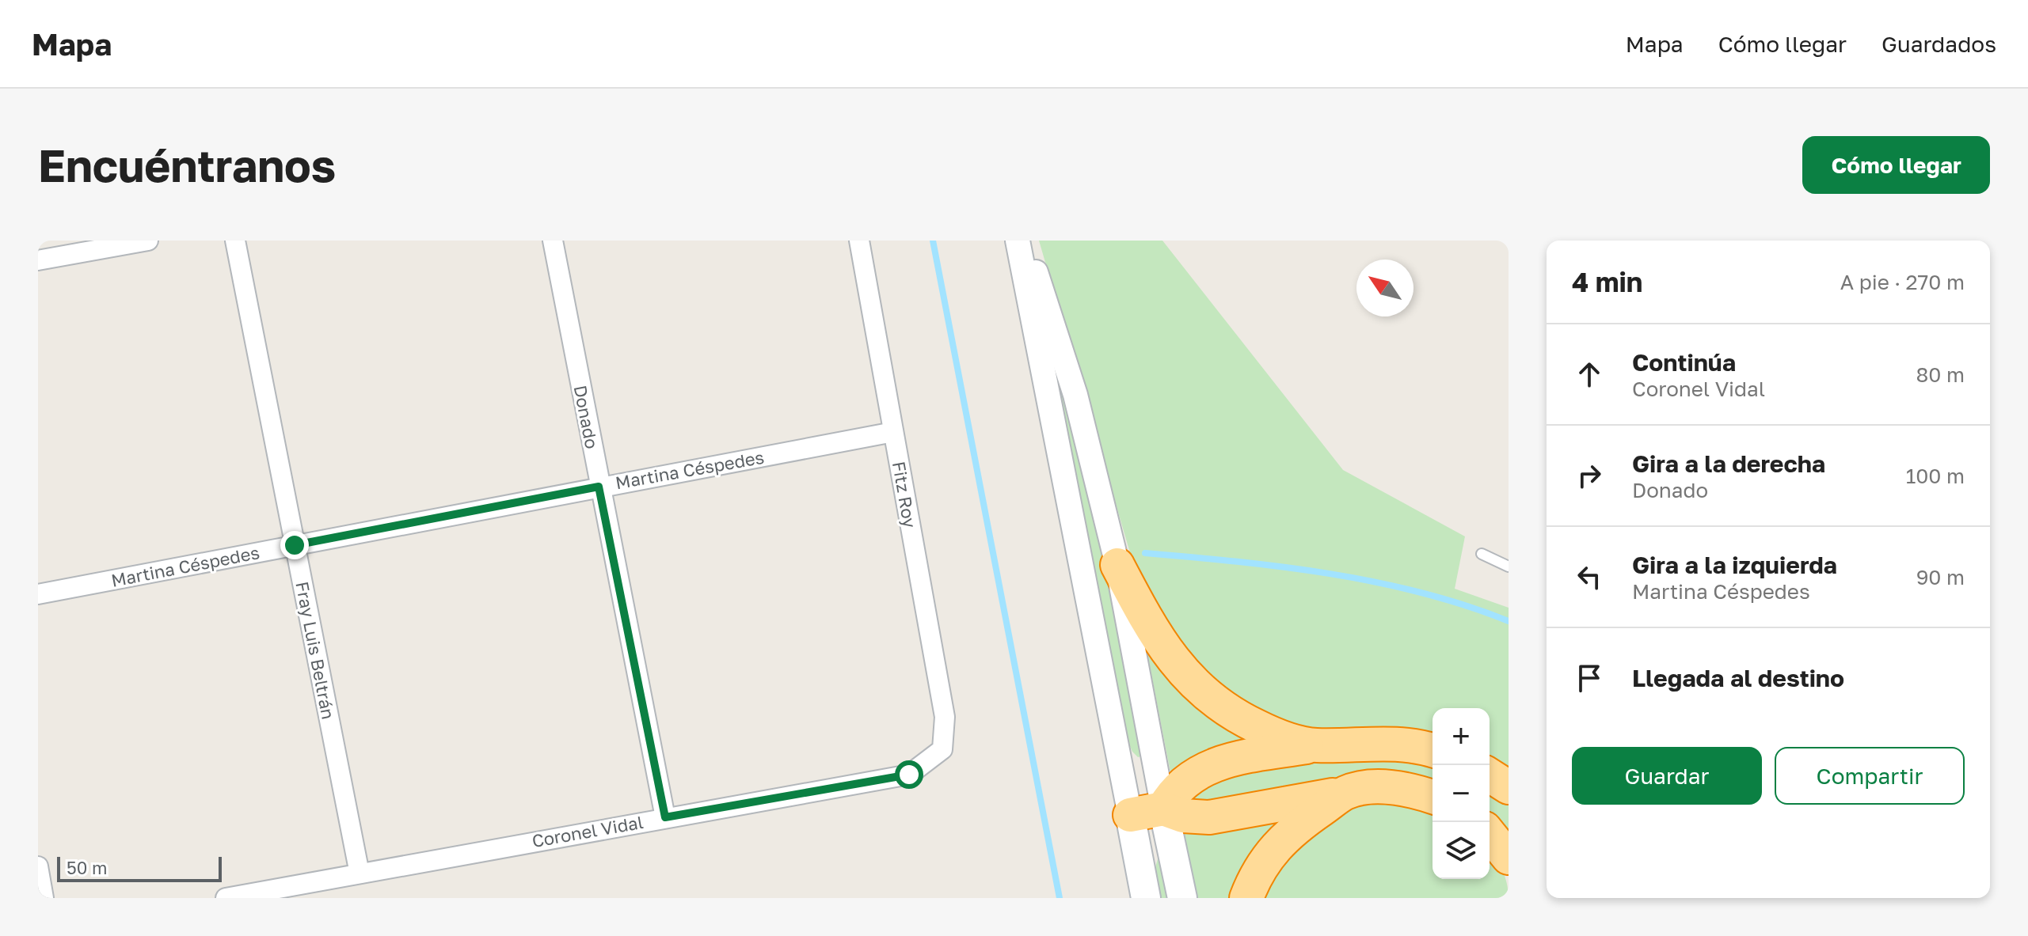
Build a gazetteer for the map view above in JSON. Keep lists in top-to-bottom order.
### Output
{
  "streets": {
    "street": [
      "Donado",
      "Martina Céspedes",
      "Fitz Roy",
      "Fray Luis Beltrán",
      "Coronel Vidal"
    ]
  },
  "crossings": [
    ["Donado", "Martina Céspedes"],
    ["Donado", "Coronel Vidal"],
    ["Martina Céspedes", "Fitz Roy"],
    ["Martina Céspedes", "Fray Luis Beltrán"],
    ["Fitz Roy", "Coronel Vidal"],
    ["Fray Luis Beltrán", "Coronel Vidal"]
  ],
  "scale_bar": "50 m",
  "north": "top left",
  "page": {
    "header": "Mapa",
    "nav": ["Mapa", "Cómo llegar", "Guardados"],
    "buttons": [
      "Cómo llegar",
      ["Guardar", "Compartir"]
    ],
    "title": "Encuéntranos",
    "heading": ["4 min", "A pie · 270 m"],
    "list": [
      ["Continúa", "Coronel Vidal", "80 m"],
      ["Gira a la derecha", "Donado", "100 m"],
      ["Gira a la izquierda", "Martina Céspedes", "90 m"],
      "Llegada al destino"
    ],
    "map_buttons": ["+", "−"],
    "scale": "50 m"
  }
}
